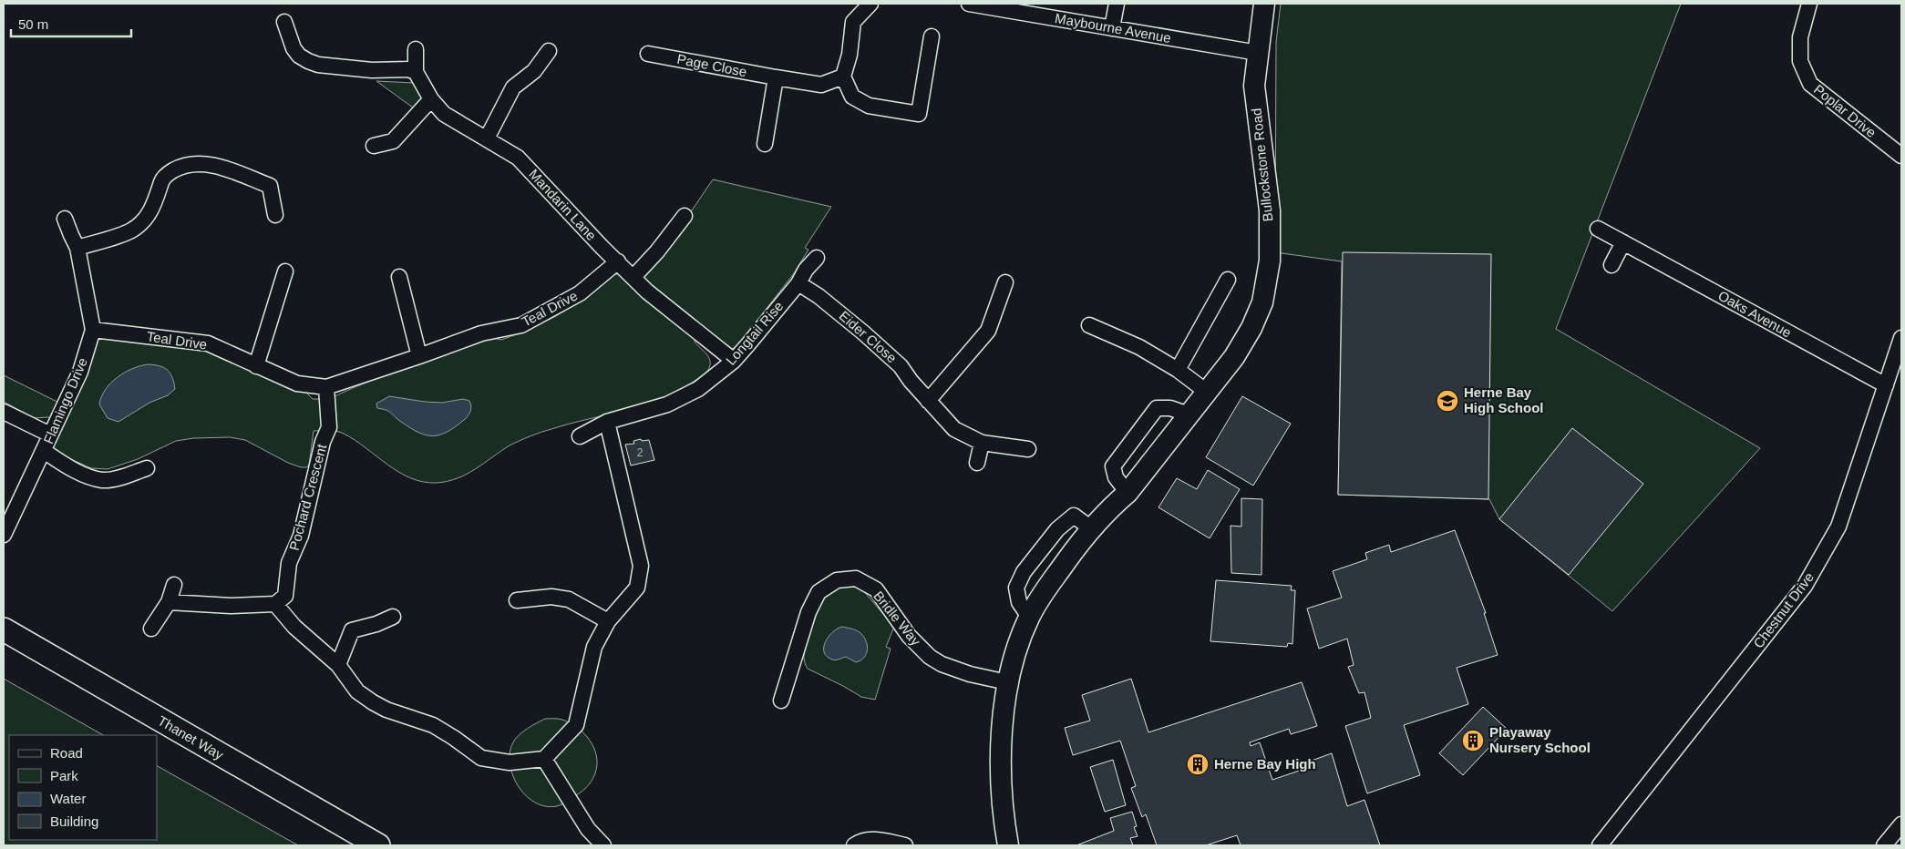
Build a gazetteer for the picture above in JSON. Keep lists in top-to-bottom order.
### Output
{
  "streets": {
    "main road": ["Thanet Way"],
    "street": [
      "Maybourne Avenue",
      "Page Close",
      "Poplar Drive",
      "Bullockstone Road",
      "Mandarin Lane",
      "Teal Drive",
      "Oaks Avenue",
      "Longtail Rise",
      "Eider Close",
      "Flamingo Drive",
      "Pochard Crescent",
      "Chestnut Drive",
      "Bridle Way"
    ]
  },
  "crossings": [
    ["Maybourne Avenue", "Bullockstone Road"],
    ["Bullockstone Road", "Bridle Way"],
    ["Mandarin Lane", "Teal Drive"],
    ["Mandarin Lane", "Longtail Rise"],
    ["Teal Drive", "Flamingo Drive"],
    ["Teal Drive", "Pochard Crescent"],
    ["Oaks Avenue", "Chestnut Drive"],
    ["Longtail Rise", "Eider Close"]
  ],
  "places": {
    "school or university": ["Herne Bay High School"],
    "building": ["Playaway Nursery School", "Herne Bay High"]
  },
  "house_numbers": ["2"],
  "legend": [
    "Road",
    "Park",
    "Water",
    "Building"
  ],
  "scale_bar": "50 m"
}
